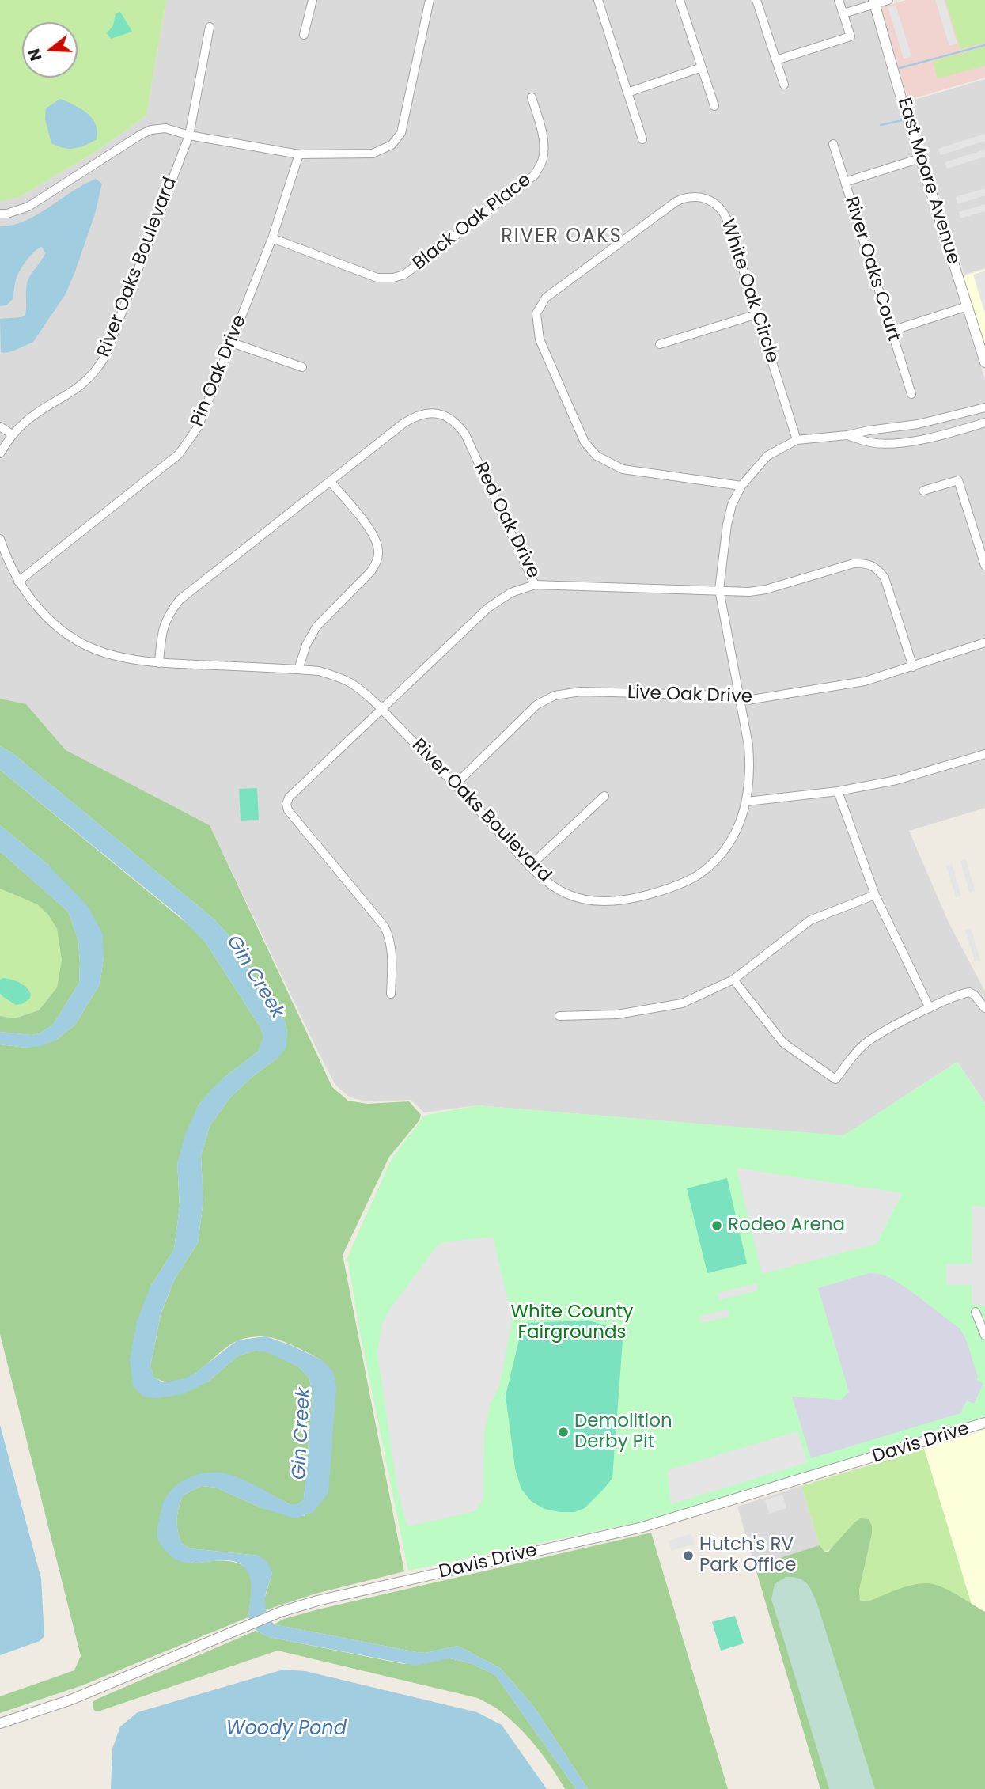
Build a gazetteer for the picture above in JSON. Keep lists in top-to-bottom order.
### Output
{
  "streets": {
    "street": [
      "East Moore Avenue",
      "Black Oak Place",
      "River Oaks Boulevard",
      "River Oaks Court",
      "White Oak Circle",
      "Pin Oak Drive",
      "Red Oak Drive",
      "Live Oak Drive",
      "Davis Drive"
    ]
  },
  "crossings": [
    ["Black Oak Place", "Pin Oak Drive"],
    ["River Oaks Boulevard", "White Oak Circle"],
    ["River Oaks Boulevard", "Pin Oak Drive"],
    ["River Oaks Boulevard", "Red Oak Drive"],
    ["River Oaks Boulevard", "Live Oak Drive"],
    ["Red Oak Drive", "Live Oak Drive"]
  ],
  "districts": ["RIVER OAKS"],
  "water": ["Gin Creek", "Woody Pond"],
  "parks": ["White County Fairgrounds"],
  "places": ["Rodeo Arena", "Demolition Derby Pit", "Hutch's RV Park Office"],
  "north": "left"
}
